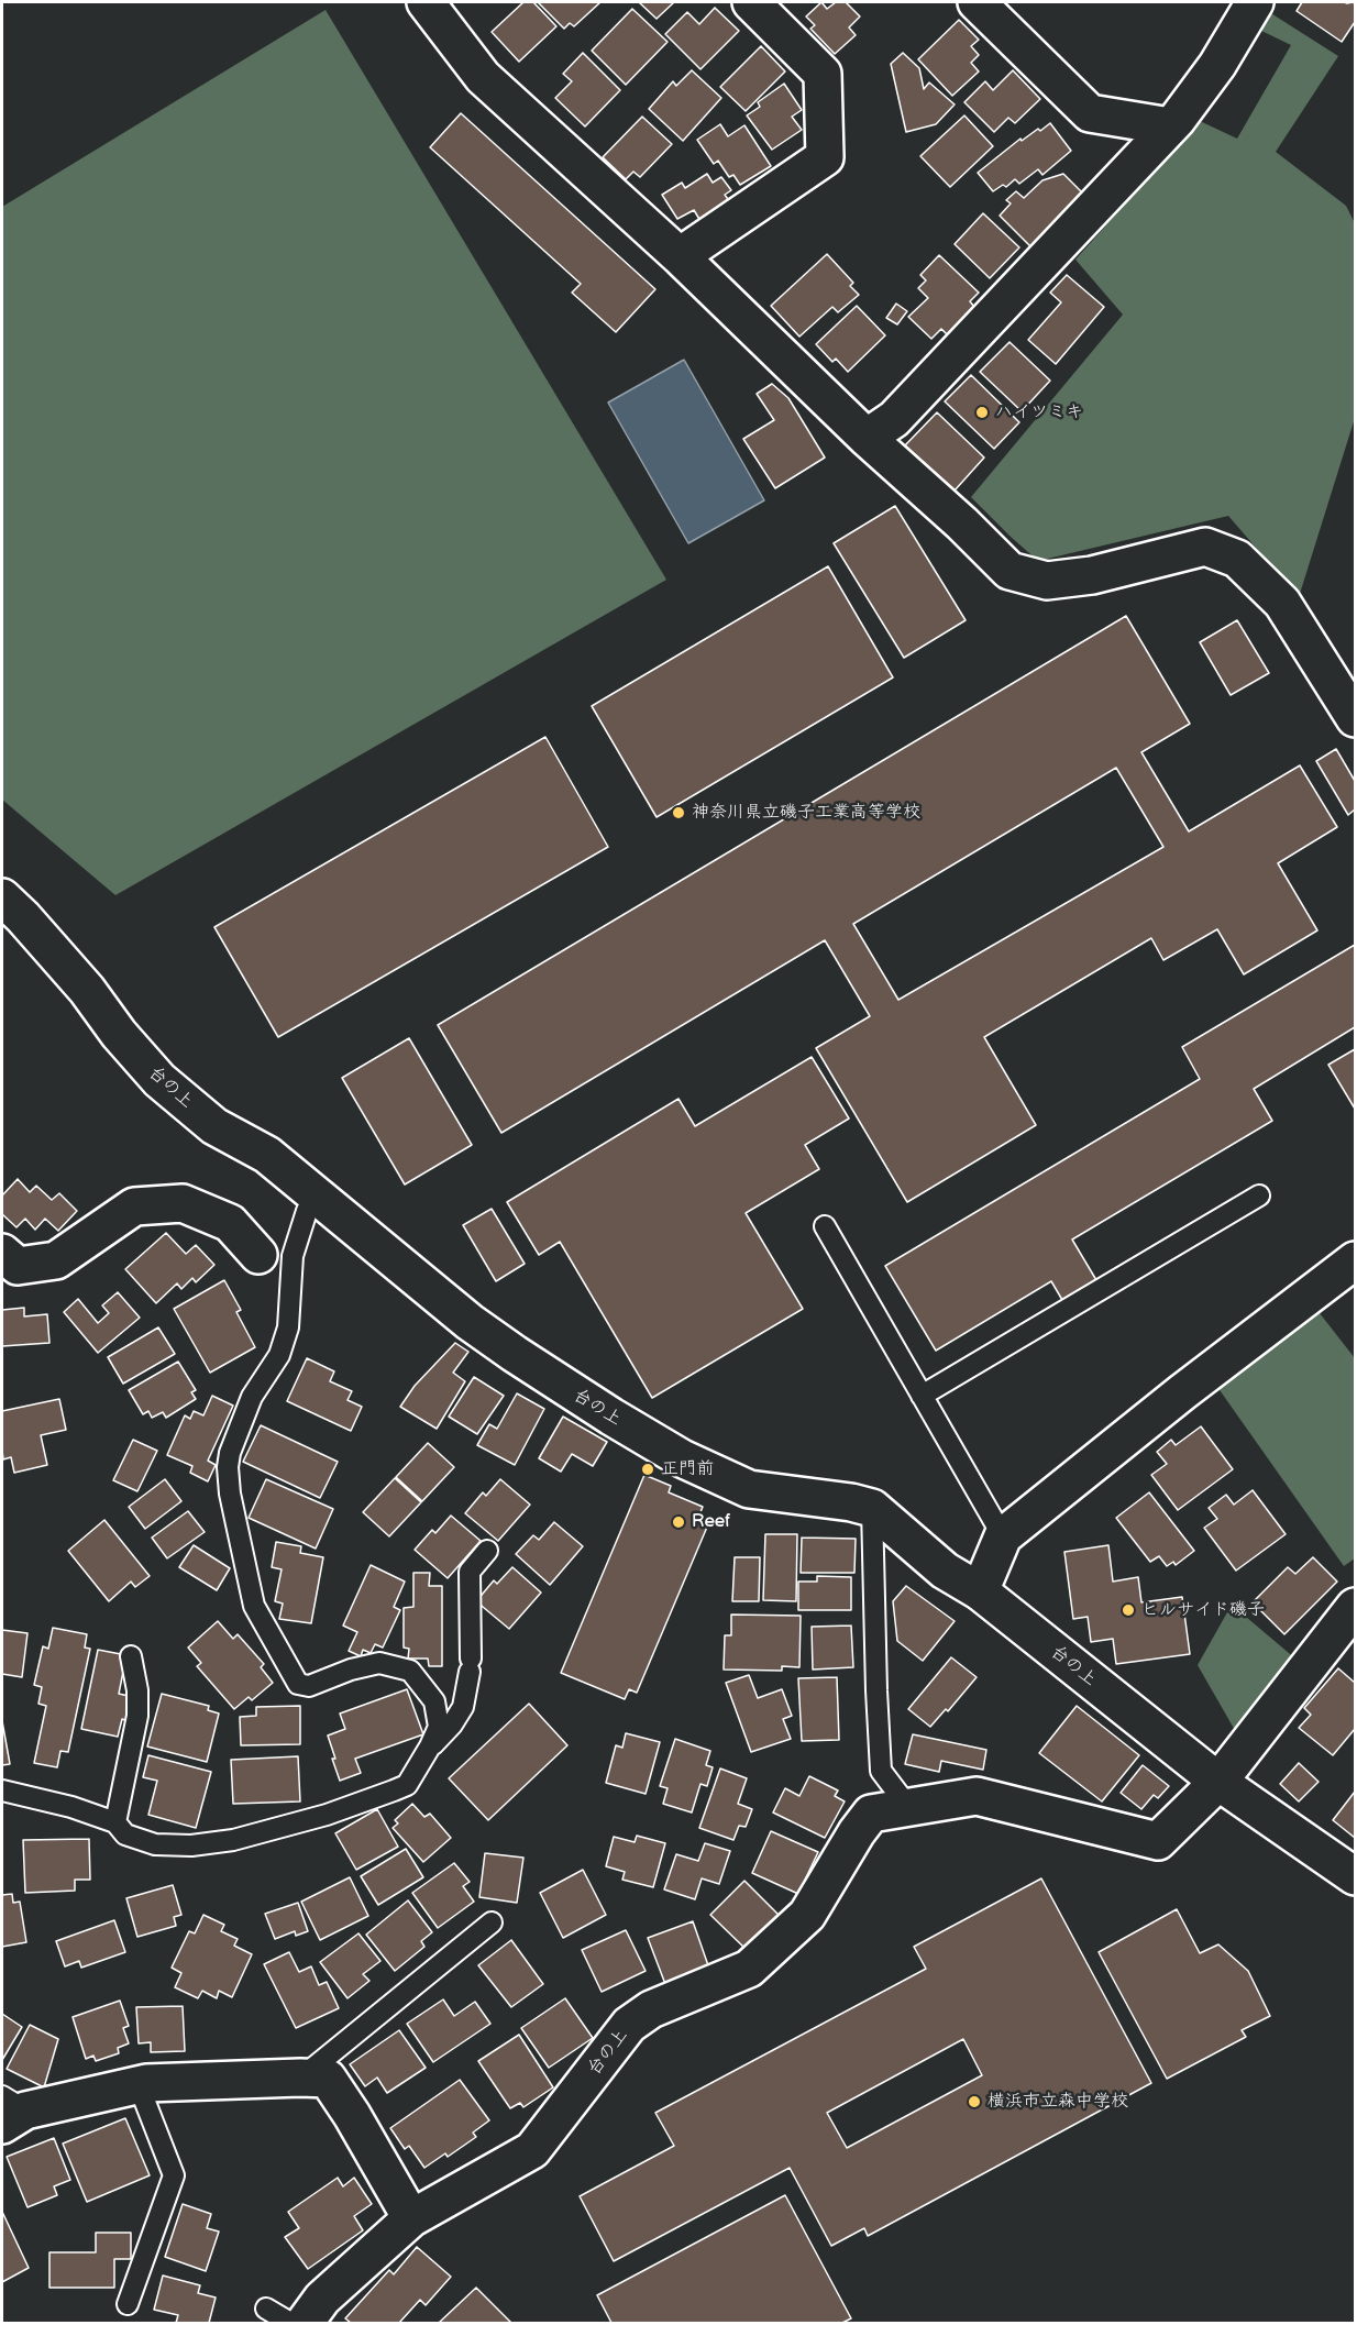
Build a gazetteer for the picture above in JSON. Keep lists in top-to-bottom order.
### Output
{
  "streets": {
    "street": ["台の上"]
  },
  "places": [
    "ハイツミキ",
    "神奈川県立磯子工業高等学校",
    "正門前",
    "Reef",
    "ヒルサイド磯子",
    "横浜市立森中学校"
  ]
}
